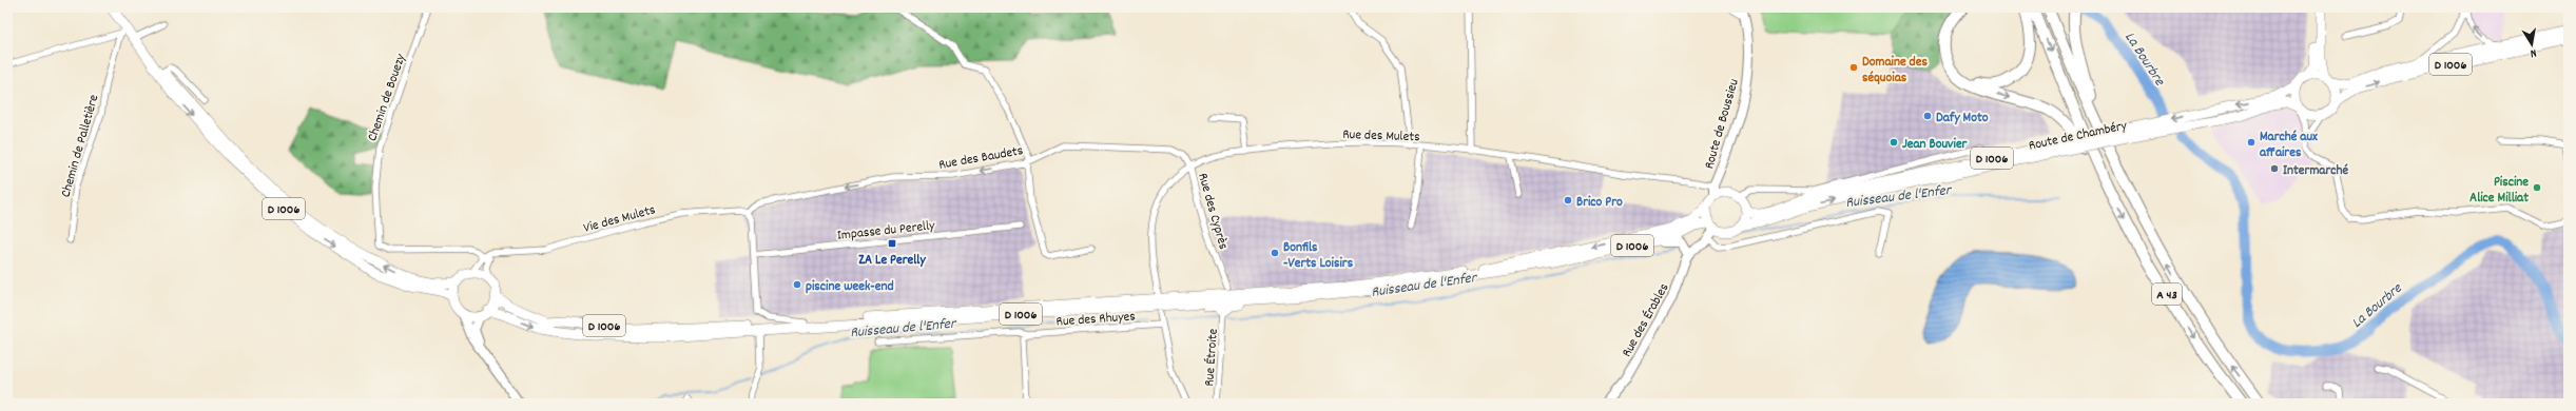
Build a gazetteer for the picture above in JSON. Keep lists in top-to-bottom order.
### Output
{
  "streets": {
    "highway": ["A 43"],
    "main road": ["D 1006", "Route de Chambéry"],
    "street": [
      "Chemin de Bouezy",
      "Route de Boussieu",
      "Rue des Mulets",
      "Chemin de Palletière",
      "Rue des Baudets",
      "Rue des Cyprès",
      "Vie des Mulets",
      "Impasse du Perelly",
      "Rue des Rhuyes",
      "Rue des Érables",
      "Rue Étroite"
    ]
  },
  "crossings": [
    ["D 1006", "Route de Boussieu"],
    ["D 1006", "Rue des Mulets"],
    ["D 1006", "Route de Chambéry"],
    ["D 1006", "Chemin de Palletière"],
    ["D 1006", "Rue des Érables"],
    ["Chemin de Bouezy", "Vie des Mulets"],
    ["Route de Boussieu", "Rue des Mulets"],
    ["Route de Boussieu", "Route de Chambéry"],
    ["Route de Boussieu", "Rue des Érables"],
    ["Rue des Mulets", "Route de Chambéry"],
    ["Rue des Mulets", "Rue des Baudets"],
    ["Rue des Mulets", "Rue des Cyprès"],
    ["Rue des Mulets", "Rue des Érables"],
    ["Route de Chambéry", "Rue des Érables"],
    ["Rue des Baudets", "Rue des Cyprès"],
    ["Rue des Baudets", "Vie des Mulets"]
  ],
  "one_way": ["Rue des Baudets"],
  "water": ["La Bourbre", "Ruisseau de l'Enfer"],
  "places": {
    "other": [
      "Domaine des séquoias",
      "Dafy Moto",
      "Jean Bouvier",
      "Marché aux affaires",
      "Intermarché",
      "Piscine Alice Milliat",
      "Brico Pro",
      "Bonfils -Verts Loisirs",
      "piscine week-end"
    ],
    "transit": ["ZA Le Perelly"]
  },
  "north": "bottom"
}
